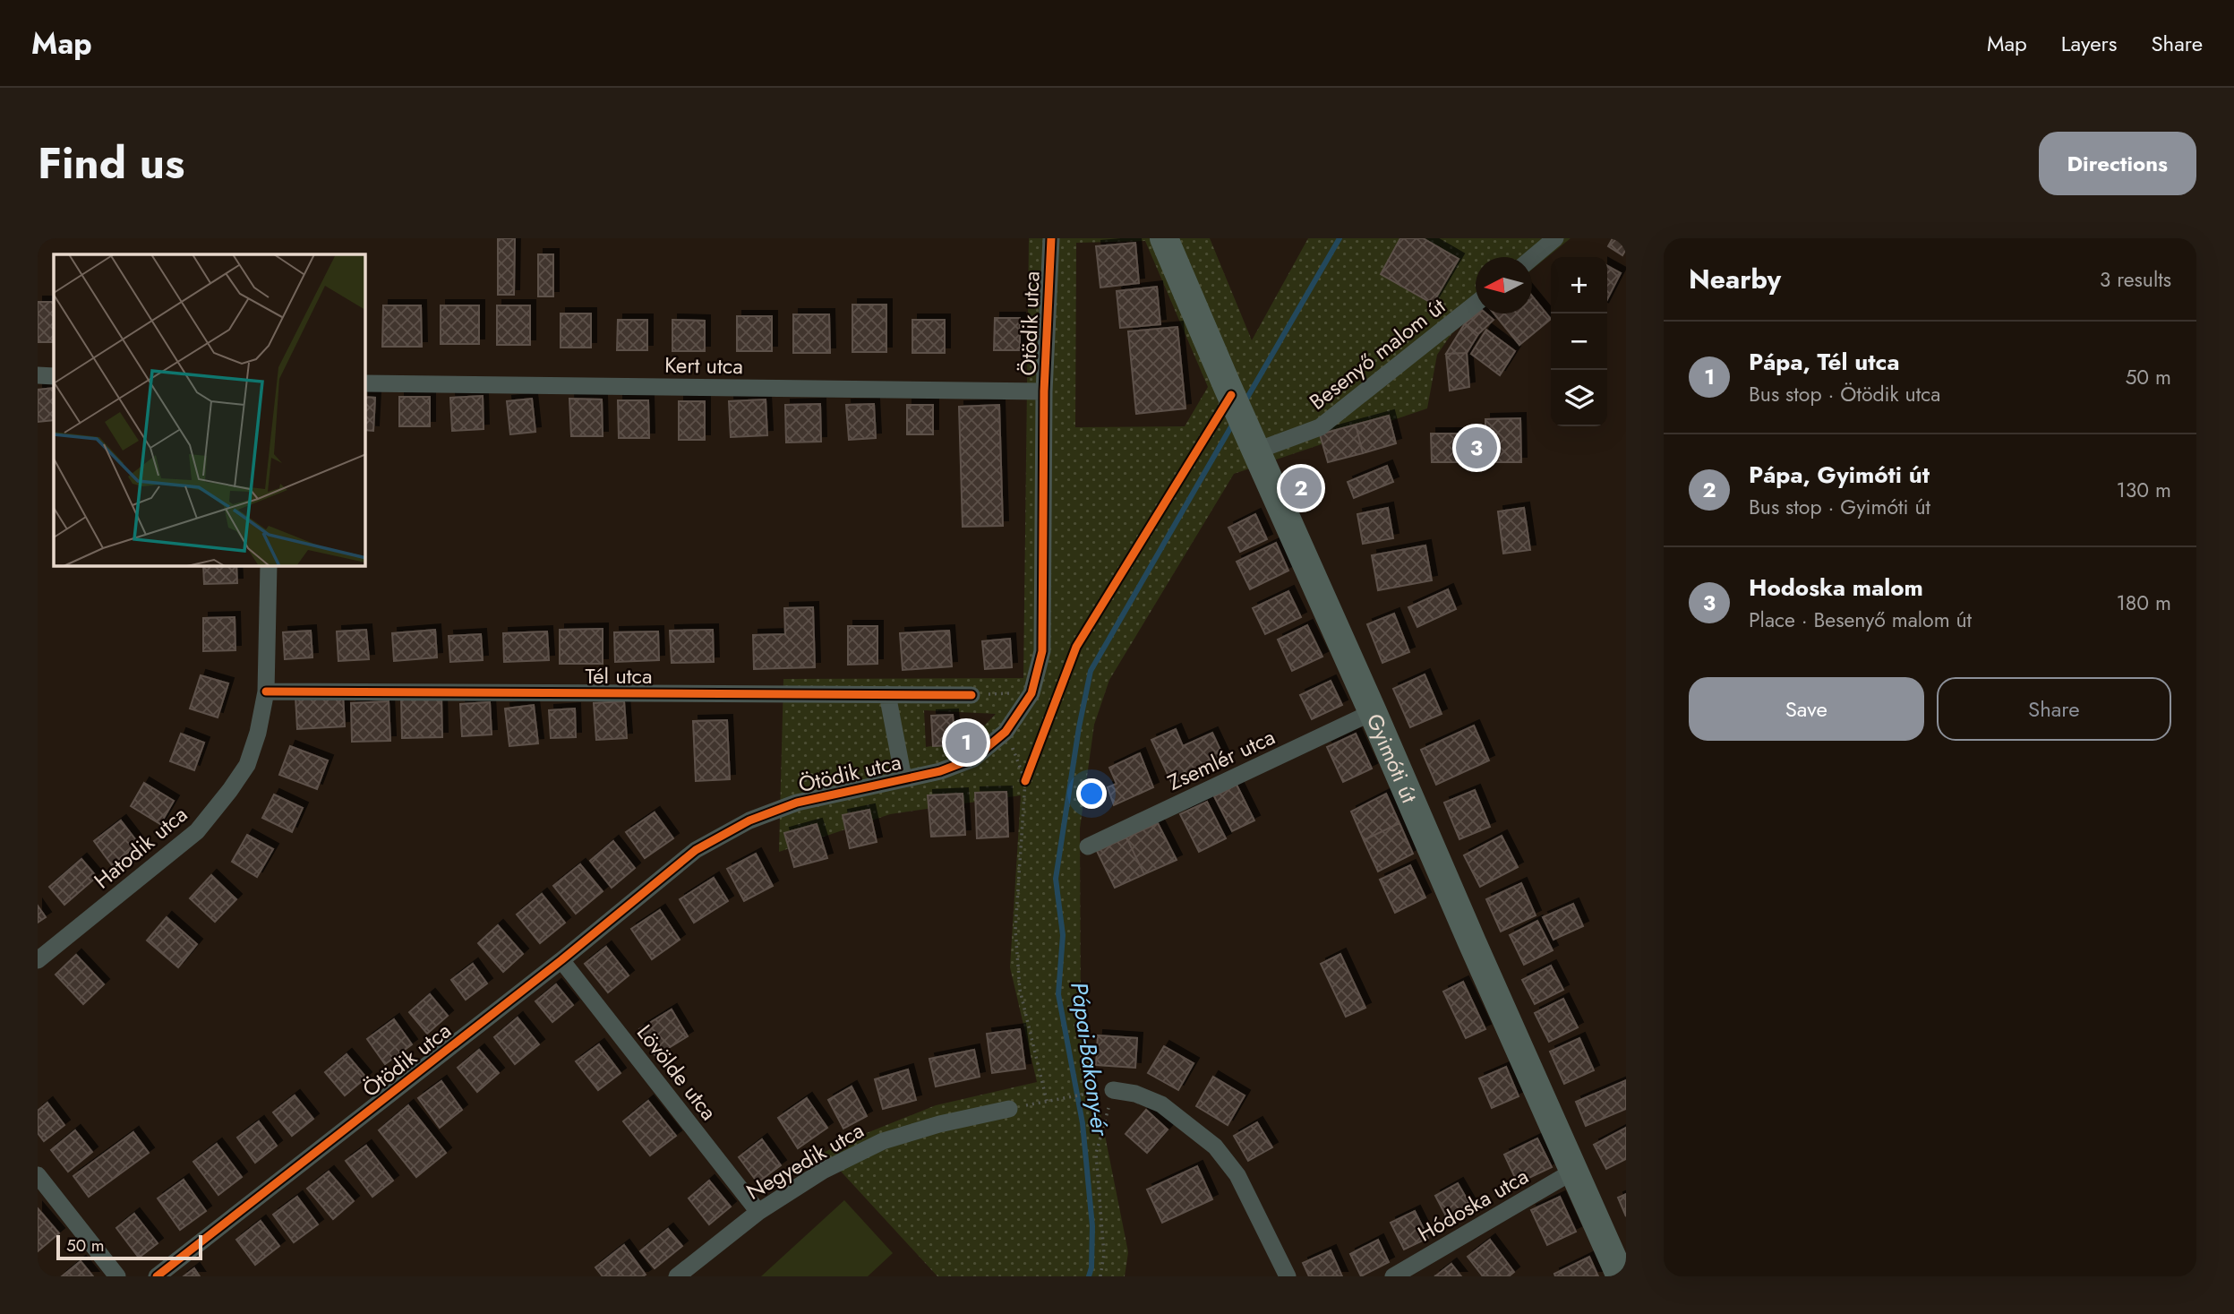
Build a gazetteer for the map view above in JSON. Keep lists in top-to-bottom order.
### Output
{
  "streets": {
    "main road": ["Gyimóti út"],
    "street": [
      "Ötödik utca",
      "Besenyő malom út",
      "Kert utca",
      "Tél utca",
      "Zsemlér utca",
      "Hatodik utca",
      "Lövölde utca",
      "Negyedik utca",
      "Hódoska utca"
    ]
  },
  "crossings": [
    ["Ötödik utca", "Kert utca"],
    ["Ötödik utca", "Lövölde utca"],
    ["Besenyő malom út", "Gyimóti út"],
    ["Tél utca", "Hatodik utca"],
    ["Gyimóti út", "Zsemlér utca"],
    ["Gyimóti út", "Hódoska utca"],
    ["Lövölde utca", "Negyedik utca"]
  ],
  "water": ["Pápai-Bakony-ér"],
  "scale_bar": "50 m",
  "north": "left",
  "page": {
    "header": "Map",
    "nav": ["Map", "Layers", "Share"],
    "title": "Find us",
    "buttons": [
      "Directions",
      ["Save", "Share"]
    ],
    "heading": ["Nearby", "3 results"],
    "map_buttons": ["+", "−"],
    "list": [
      {
        "mark": "1",
        "name": "Pápa, Tél utca",
        "note": "Bus stop · Ötödik utca",
        "value": "50 m"
      },
      {
        "mark": "2",
        "name": "Pápa, Gyimóti út",
        "note": "Bus stop · Gyimóti út",
        "value": "130 m"
      },
      {
        "mark": "3",
        "name": "Hodoska malom",
        "note": "Place · Besenyő malom út",
        "value": "180 m"
      }
    ],
    "pins": ["3", "2", "1"],
    "scale": "50 m"
  }
}
